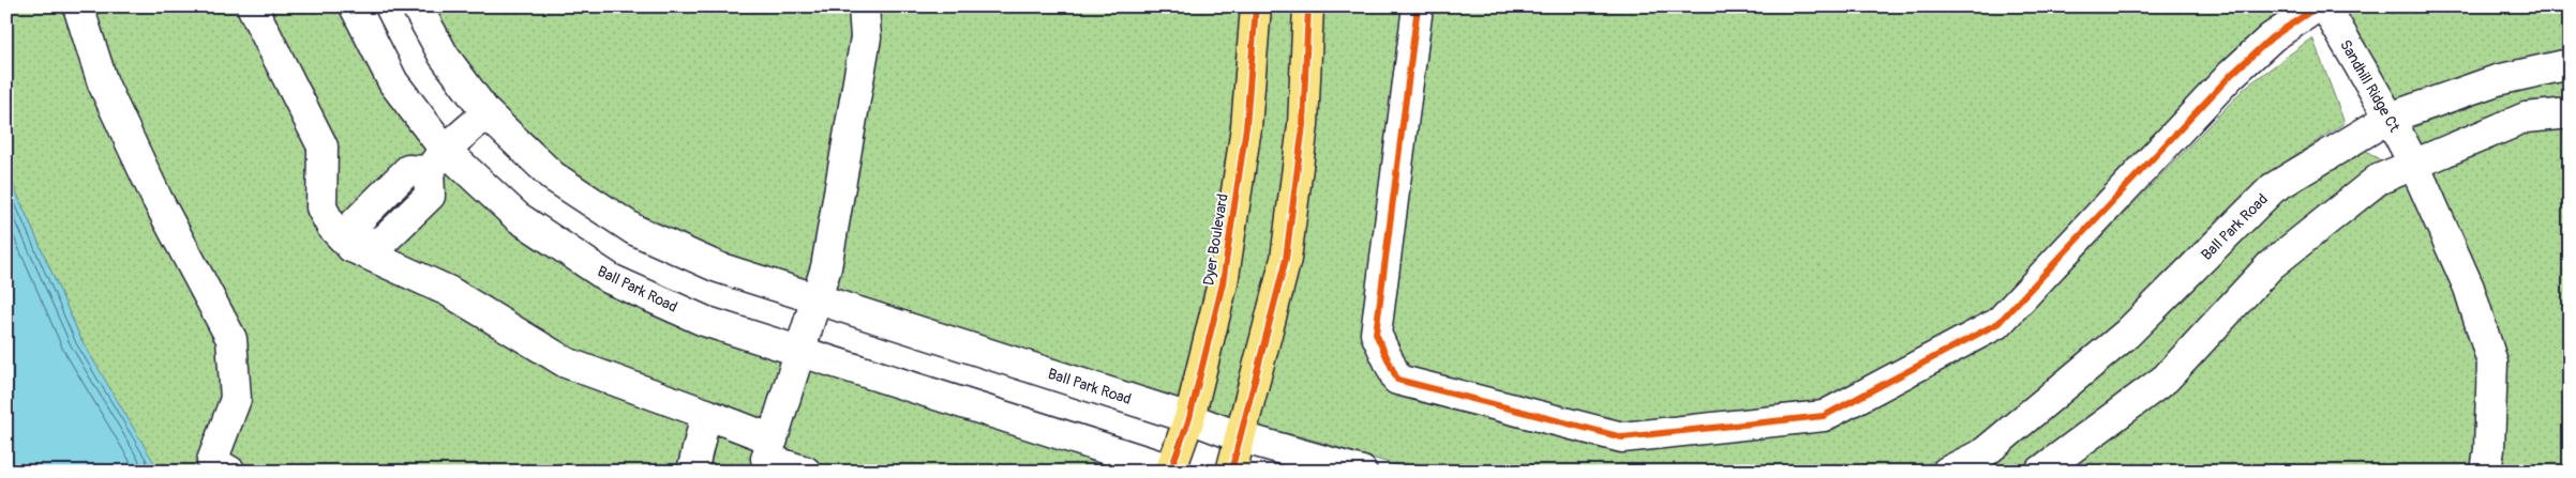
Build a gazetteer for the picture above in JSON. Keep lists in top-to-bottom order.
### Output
{
  "streets": {
    "main road": ["Dyer Boulevard"],
    "street": ["Sandhill Ridge Ct", "Ball Park Road"]
  },
  "crossings": [
    ["Sandhill Ridge Ct", "Ball Park Road"],
    ["Ball Park Road", "Dyer Boulevard"]
  ]
}
